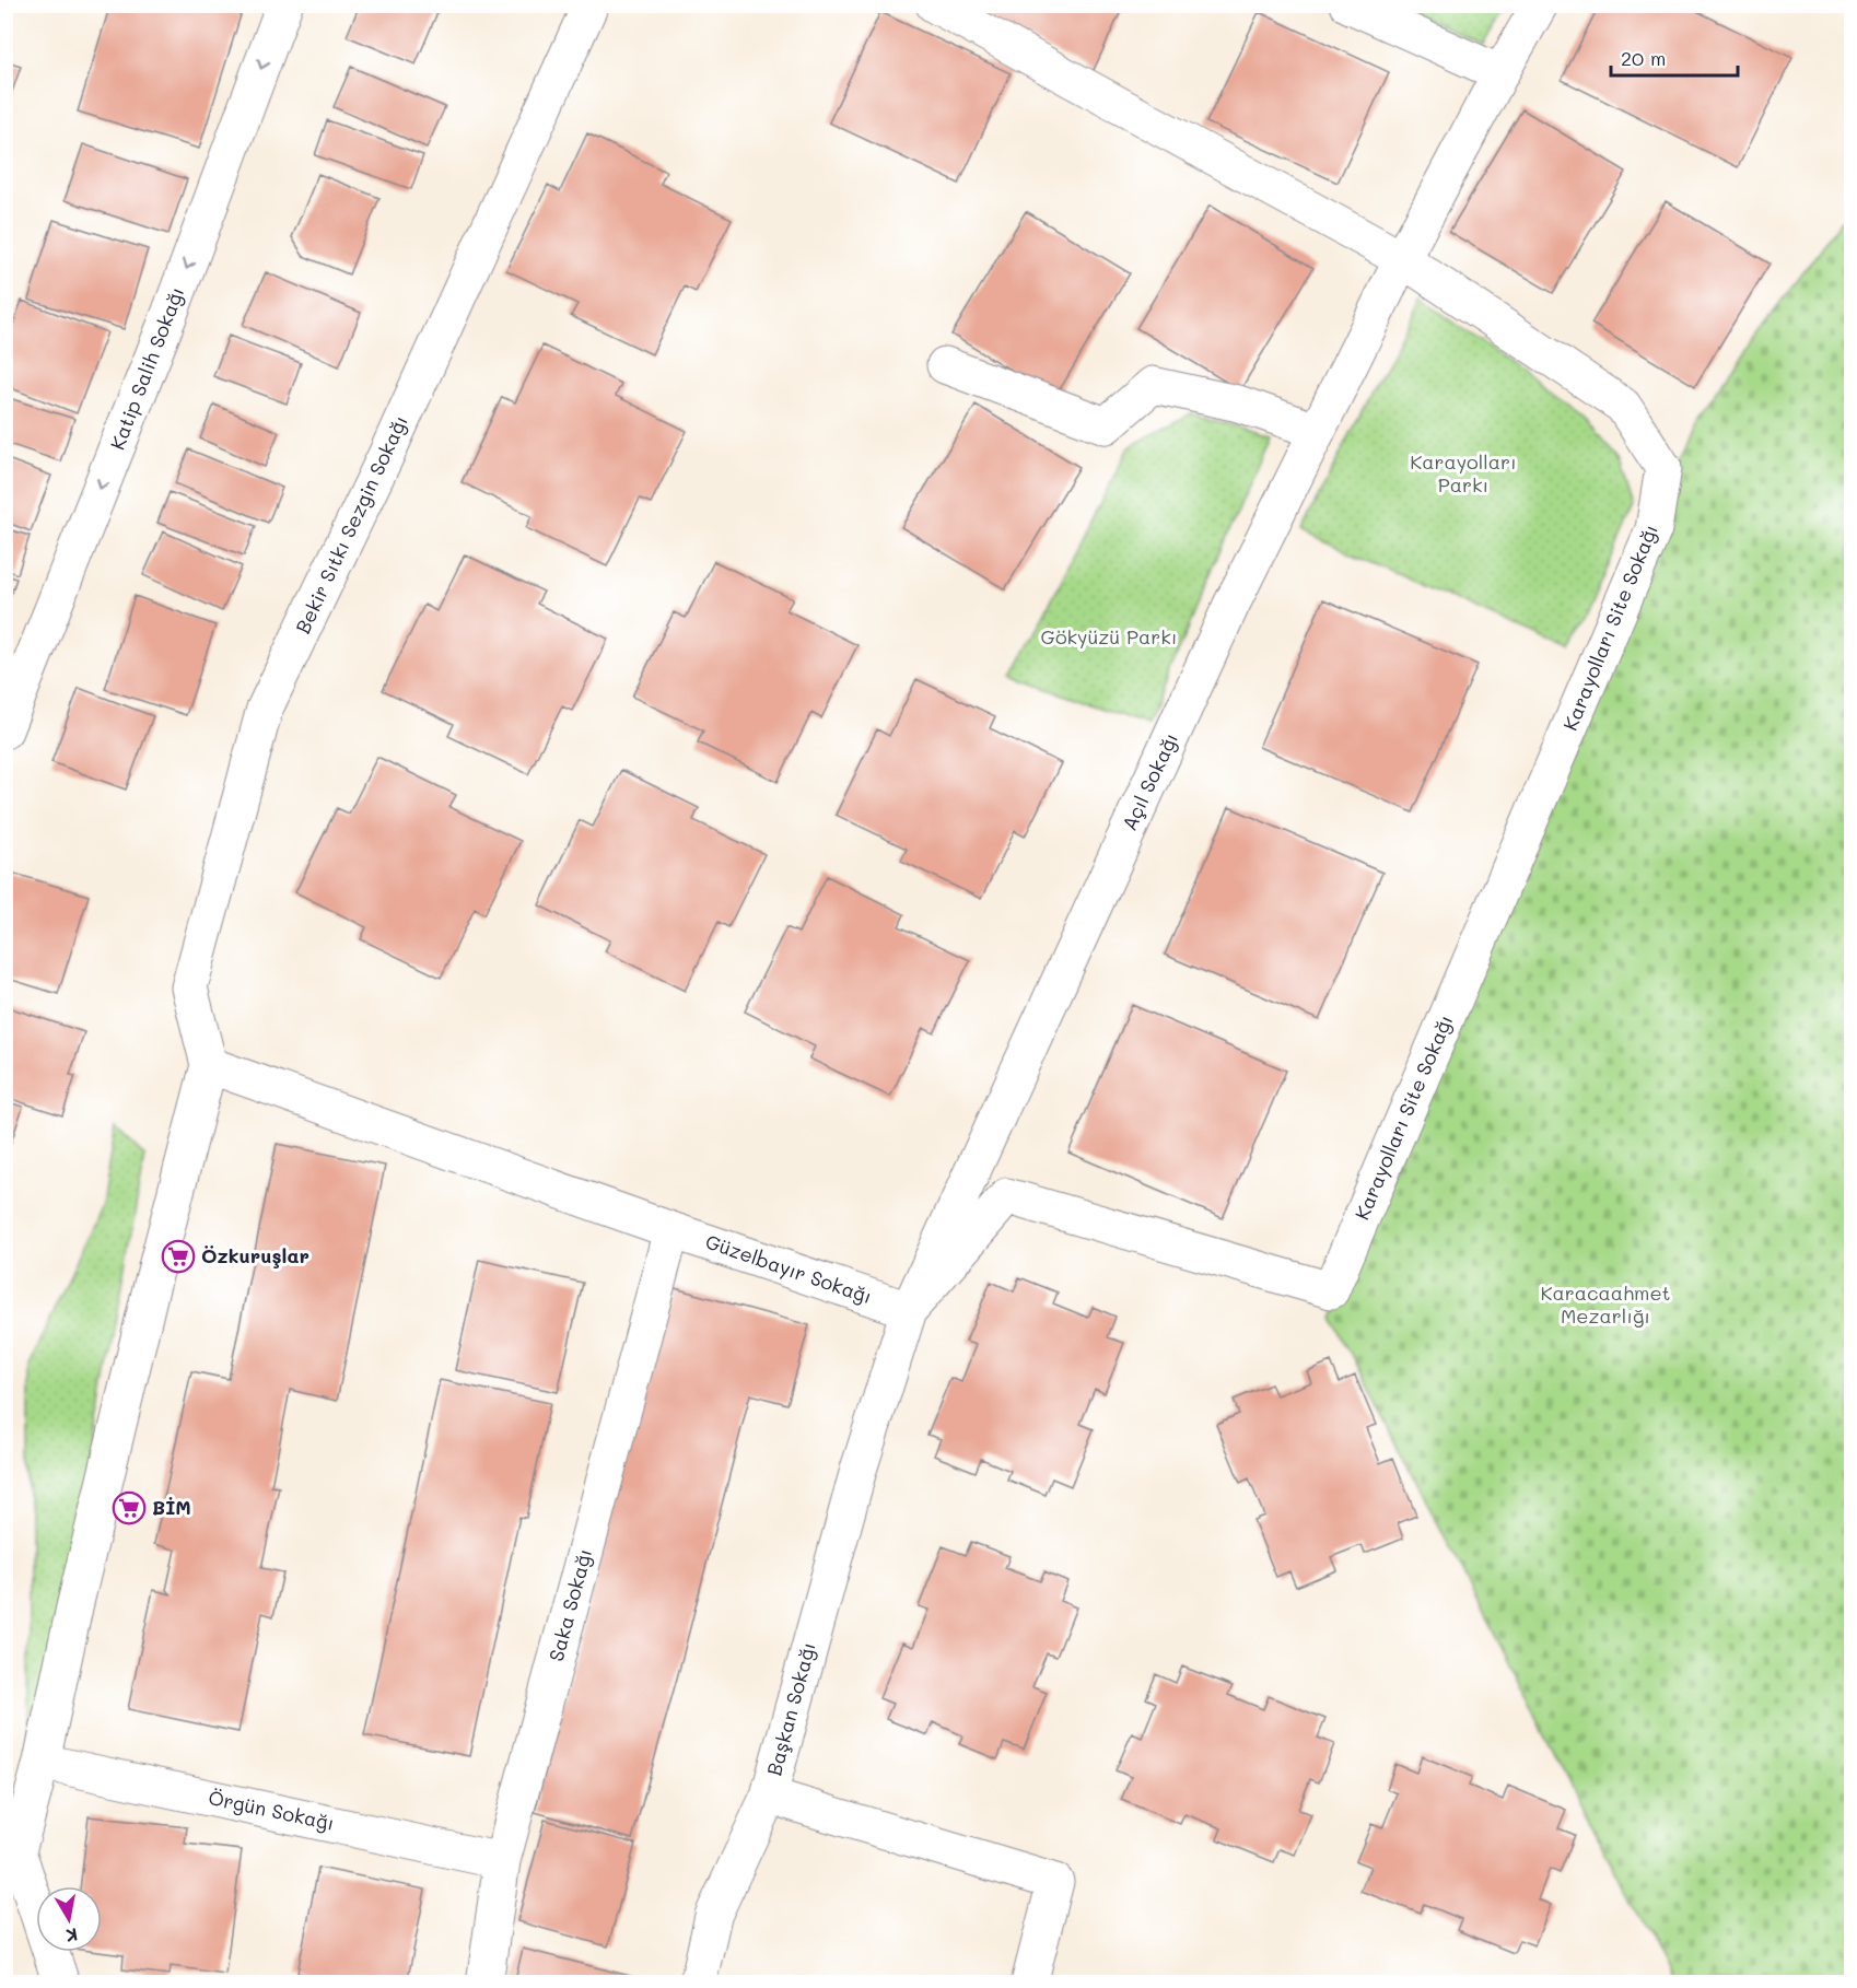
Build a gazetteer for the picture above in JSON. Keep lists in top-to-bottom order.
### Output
{
  "streets": {
    "street": [
      "Katip Salih Sokağı",
      "Bekir Sıtkı Sezgin Sokağı",
      "Karayolları Site Sokağı",
      "Açıl Sokağı",
      "Güzelbayır Sokağı",
      "Saka Sokağı",
      "Başkan Sokağı",
      "Örgün Sokağı"
    ]
  },
  "crossings": [
    ["Bekir Sıtkı Sezgin Sokağı", "Güzelbayır Sokağı"],
    ["Karayolları Site Sokağı", "Açıl Sokağı"],
    ["Karayolları Site Sokağı", "Güzelbayır Sokağı"],
    ["Karayolları Site Sokağı", "Başkan Sokağı"],
    ["Açıl Sokağı", "Güzelbayır Sokağı"],
    ["Açıl Sokağı", "Başkan Sokağı"],
    ["Güzelbayır Sokağı", "Saka Sokağı"],
    ["Güzelbayır Sokağı", "Başkan Sokağı"],
    ["Saka Sokağı", "Örgün Sokağı"]
  ],
  "one_way": ["Katip Salih Sokağı"],
  "parks": ["Karayolları Parkı", "Gökyüzü Parkı", "Karacaahmet Mezarlığı"],
  "places": {
    "supermarket": ["Özkuruşlar", "BİM"]
  },
  "scale_bar": "20 m",
  "north": "bottom"
}
